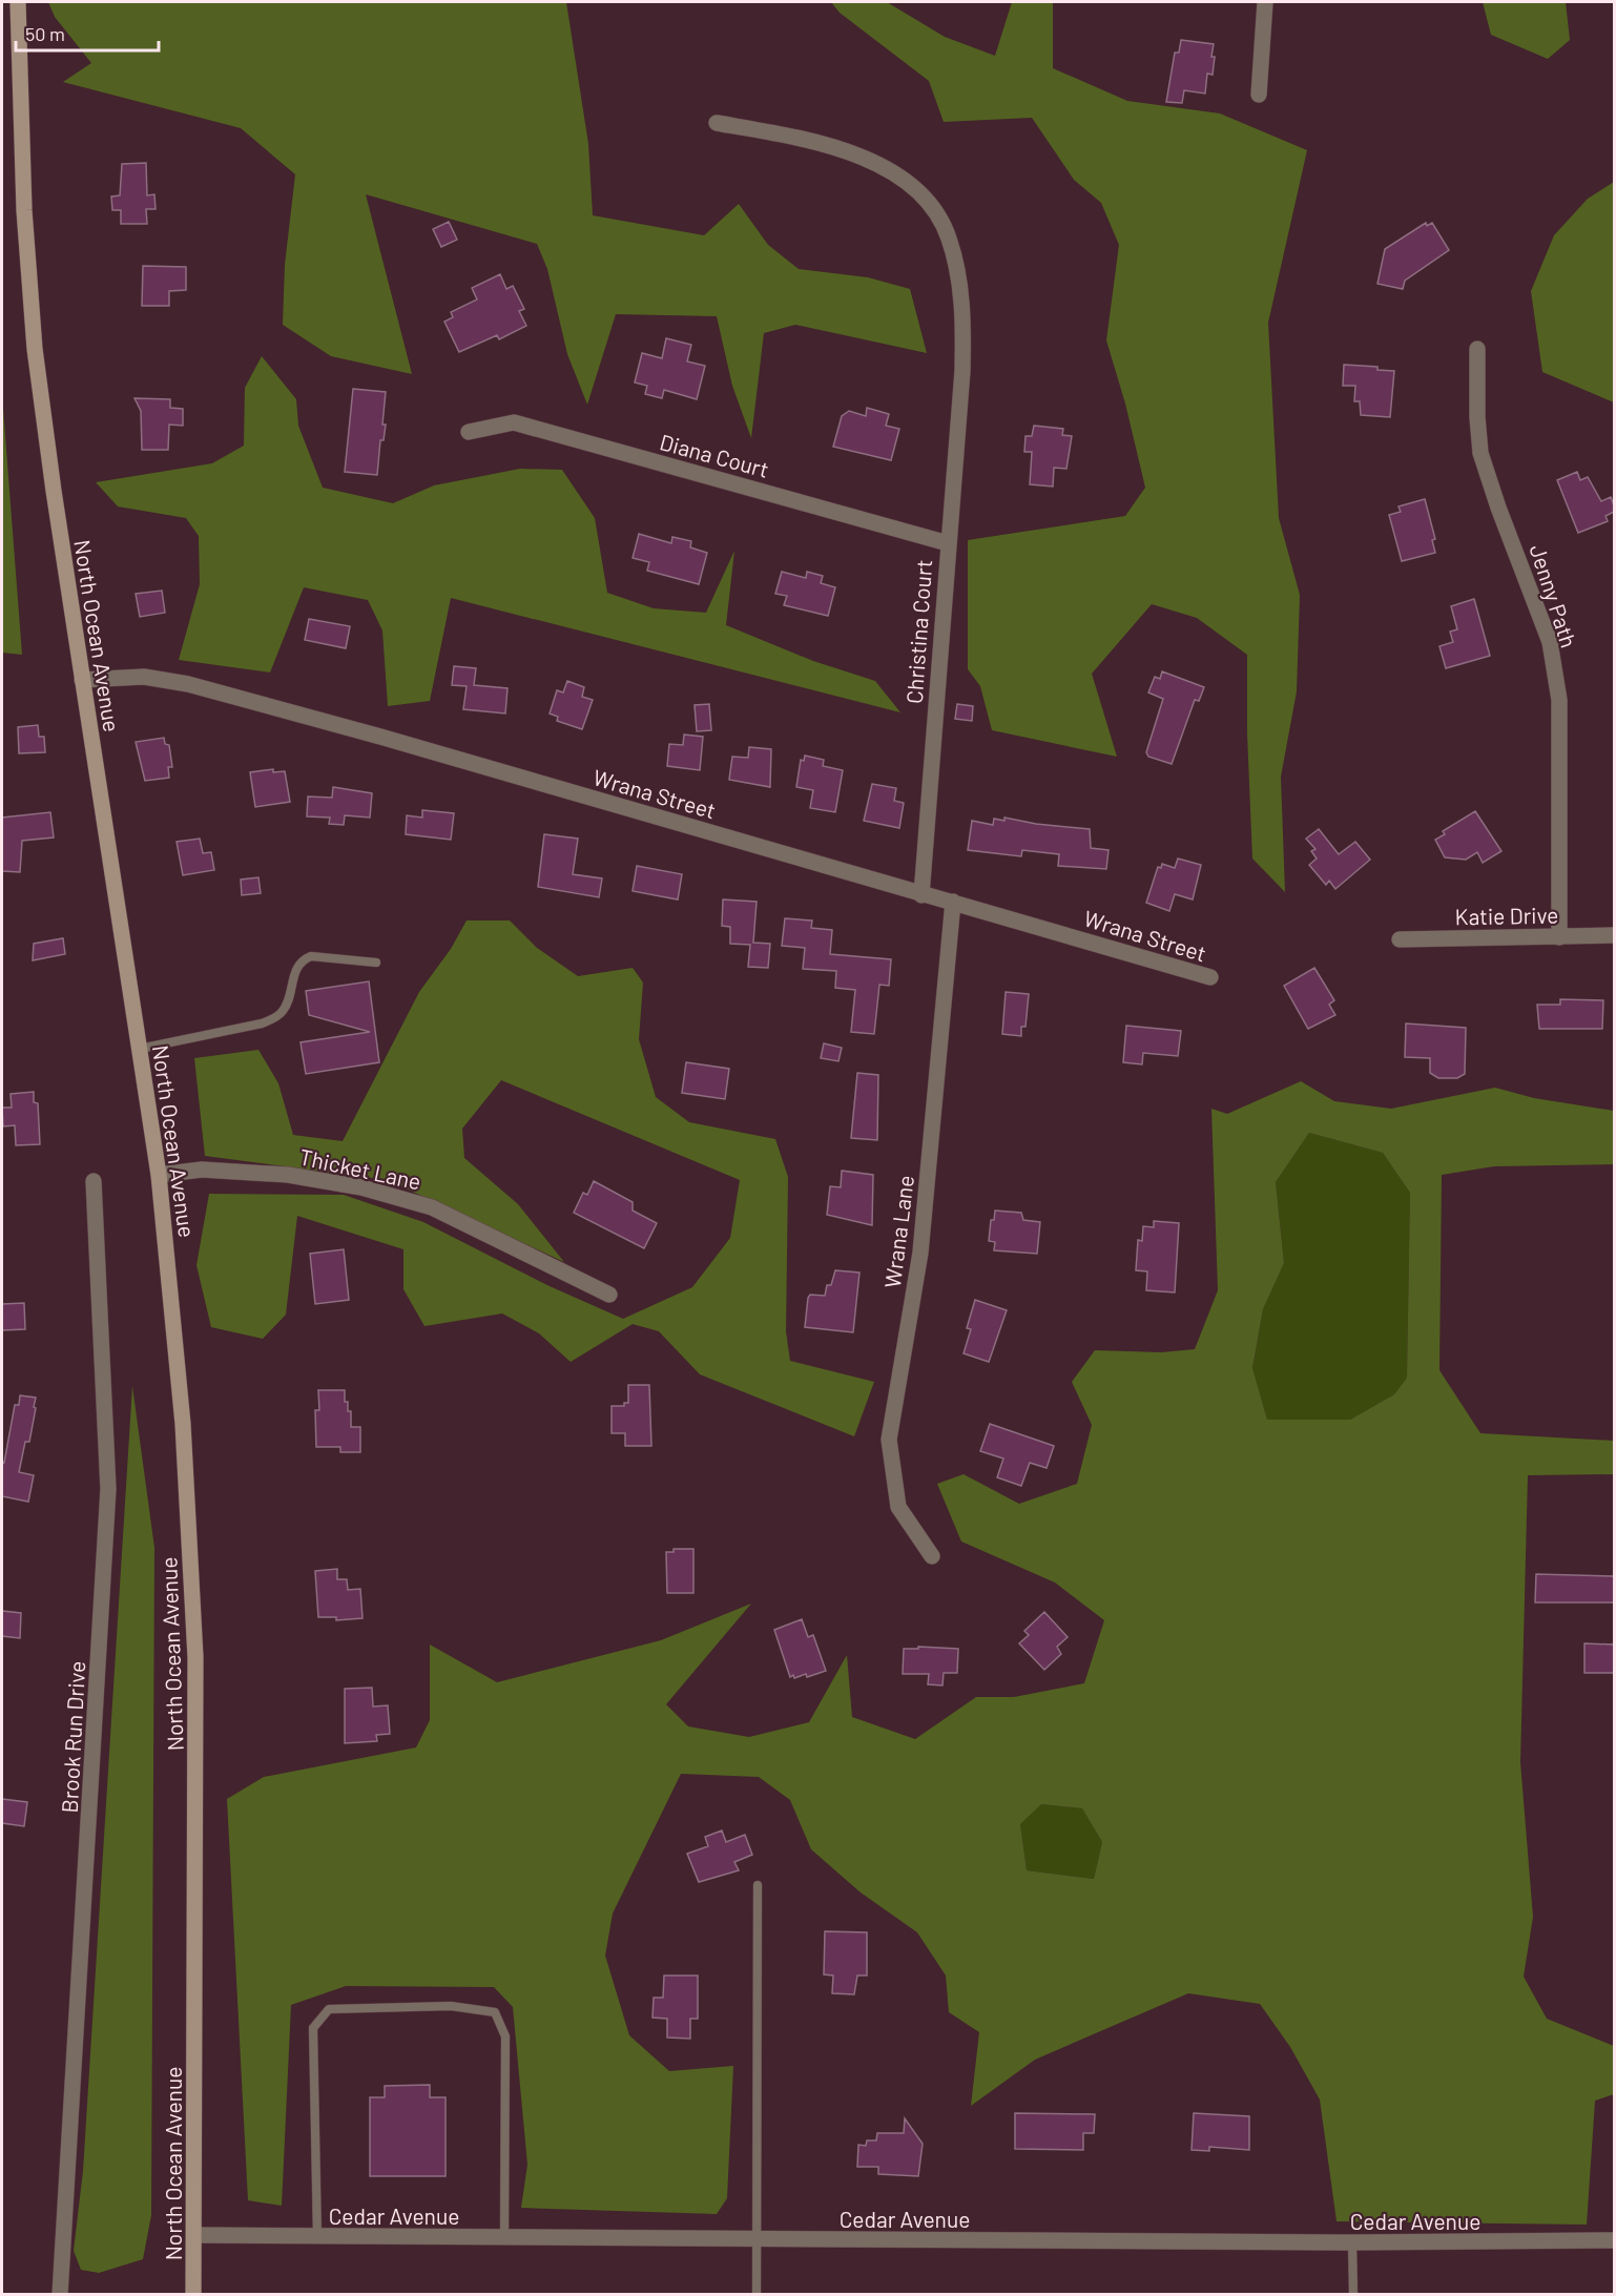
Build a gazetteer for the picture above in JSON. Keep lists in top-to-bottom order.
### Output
{
  "streets": {
    "main road": ["North Ocean Avenue"],
    "street": [
      "Diana Court",
      "Jenny Path",
      "Christina Court",
      "Wrana Street",
      "Katie Drive",
      "Thicket Lane",
      "Wrana Lane",
      "Brook Run Drive",
      "Cedar Avenue"
    ]
  },
  "crossings": [
    ["Diana Court", "Christina Court"],
    ["Jenny Path", "Katie Drive"],
    ["Christina Court", "Wrana Street"],
    ["North Ocean Avenue", "Wrana Street"],
    ["North Ocean Avenue", "Thicket Lane"],
    ["North Ocean Avenue", "Cedar Avenue"],
    ["Wrana Street", "Wrana Lane"]
  ],
  "scale_bar": "50 m"
}
